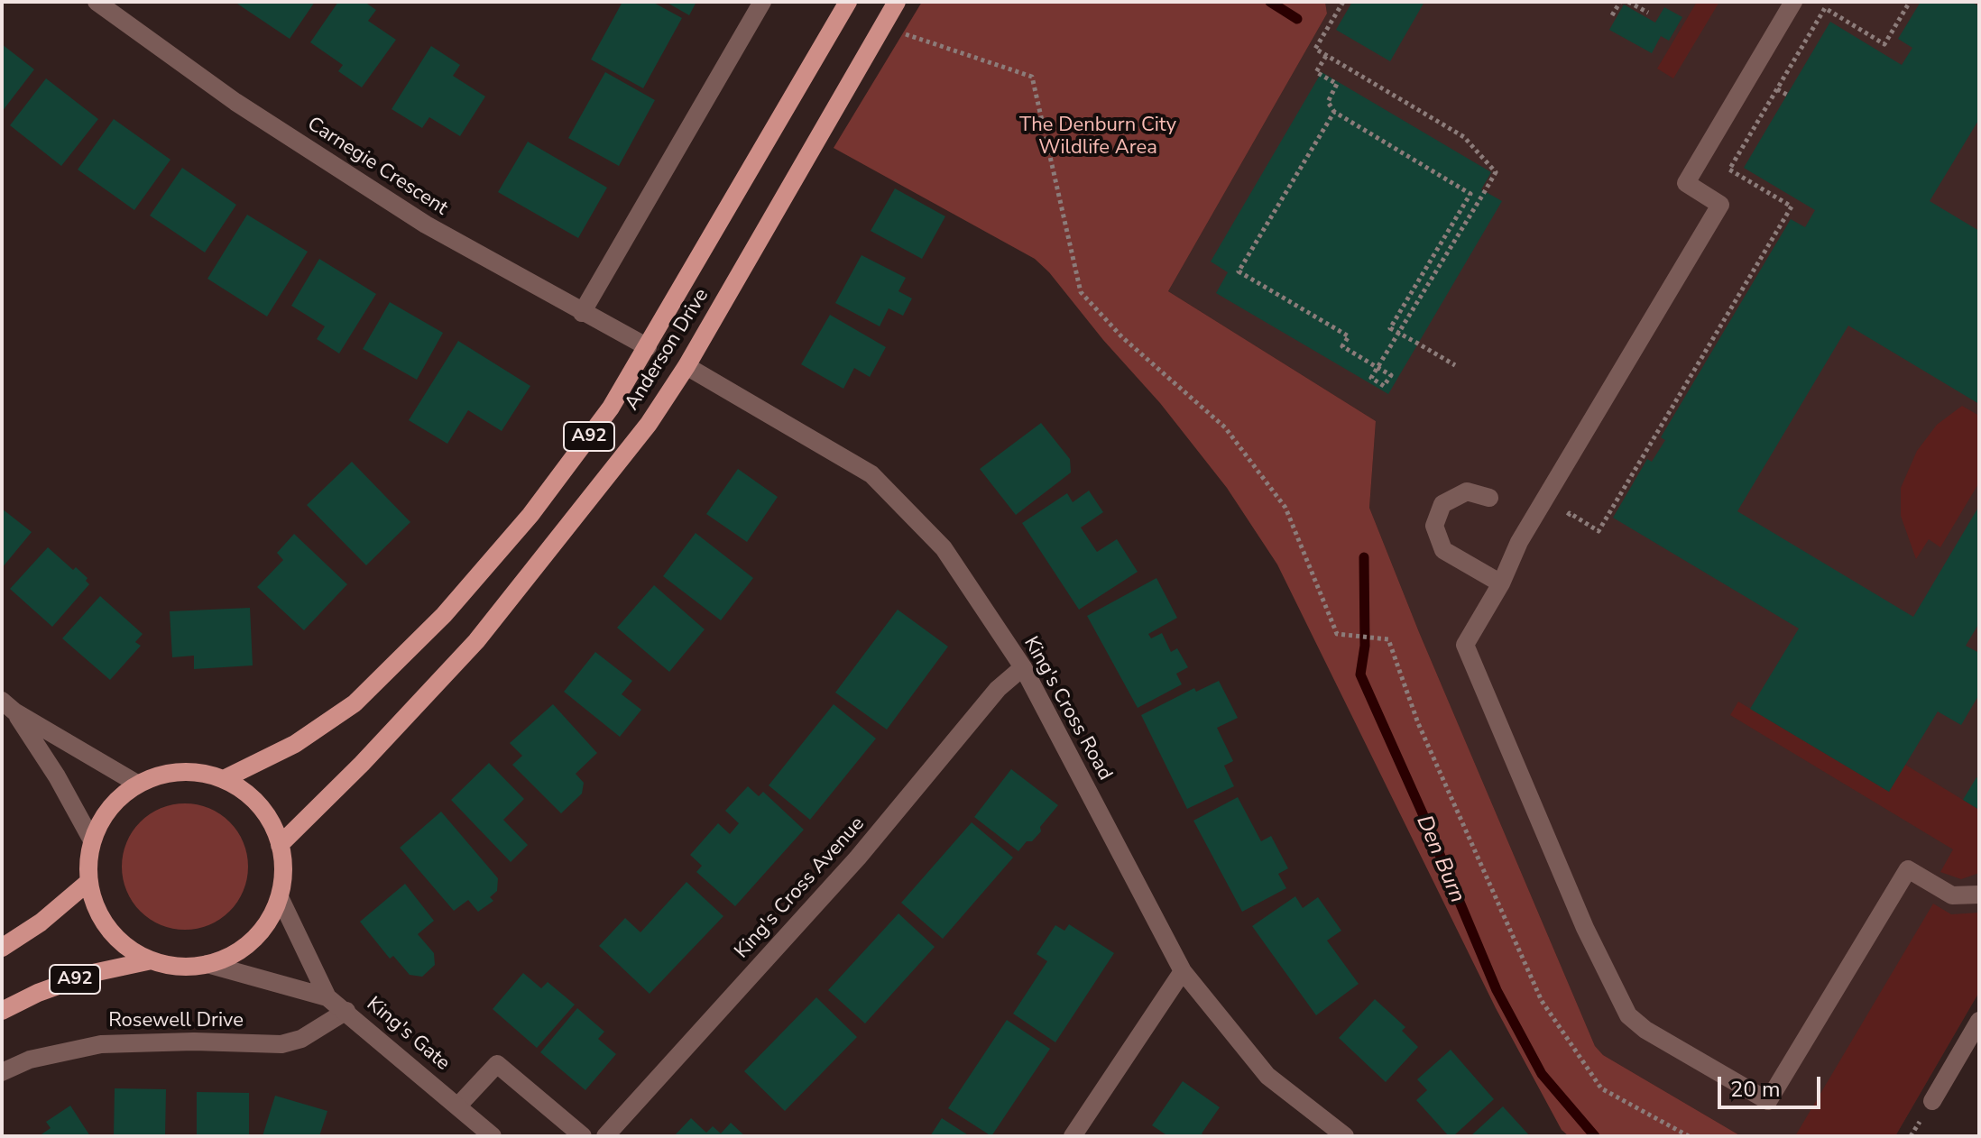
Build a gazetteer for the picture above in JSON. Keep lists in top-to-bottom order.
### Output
{
  "streets": {
    "main road": ["Anderson Drive", "A92"],
    "street": [
      "Carnegie Crescent",
      "King's Cross Road",
      "King's Cross Avenue",
      "Rosewell Drive",
      "King's Gate"
    ]
  },
  "crossings": [
    ["Carnegie Crescent", "Anderson Drive"],
    ["Anderson Drive", "A92"],
    ["Anderson Drive", "King's Cross Road"],
    ["Anderson Drive", "King's Gate"],
    ["A92", "King's Gate"],
    ["King's Cross Road", "King's Cross Avenue"],
    ["Rosewell Drive", "King's Gate"]
  ],
  "water": ["Den Burn"],
  "parks": ["The Denburn City Wildlife Area"],
  "scale_bar": "20 m"
}
